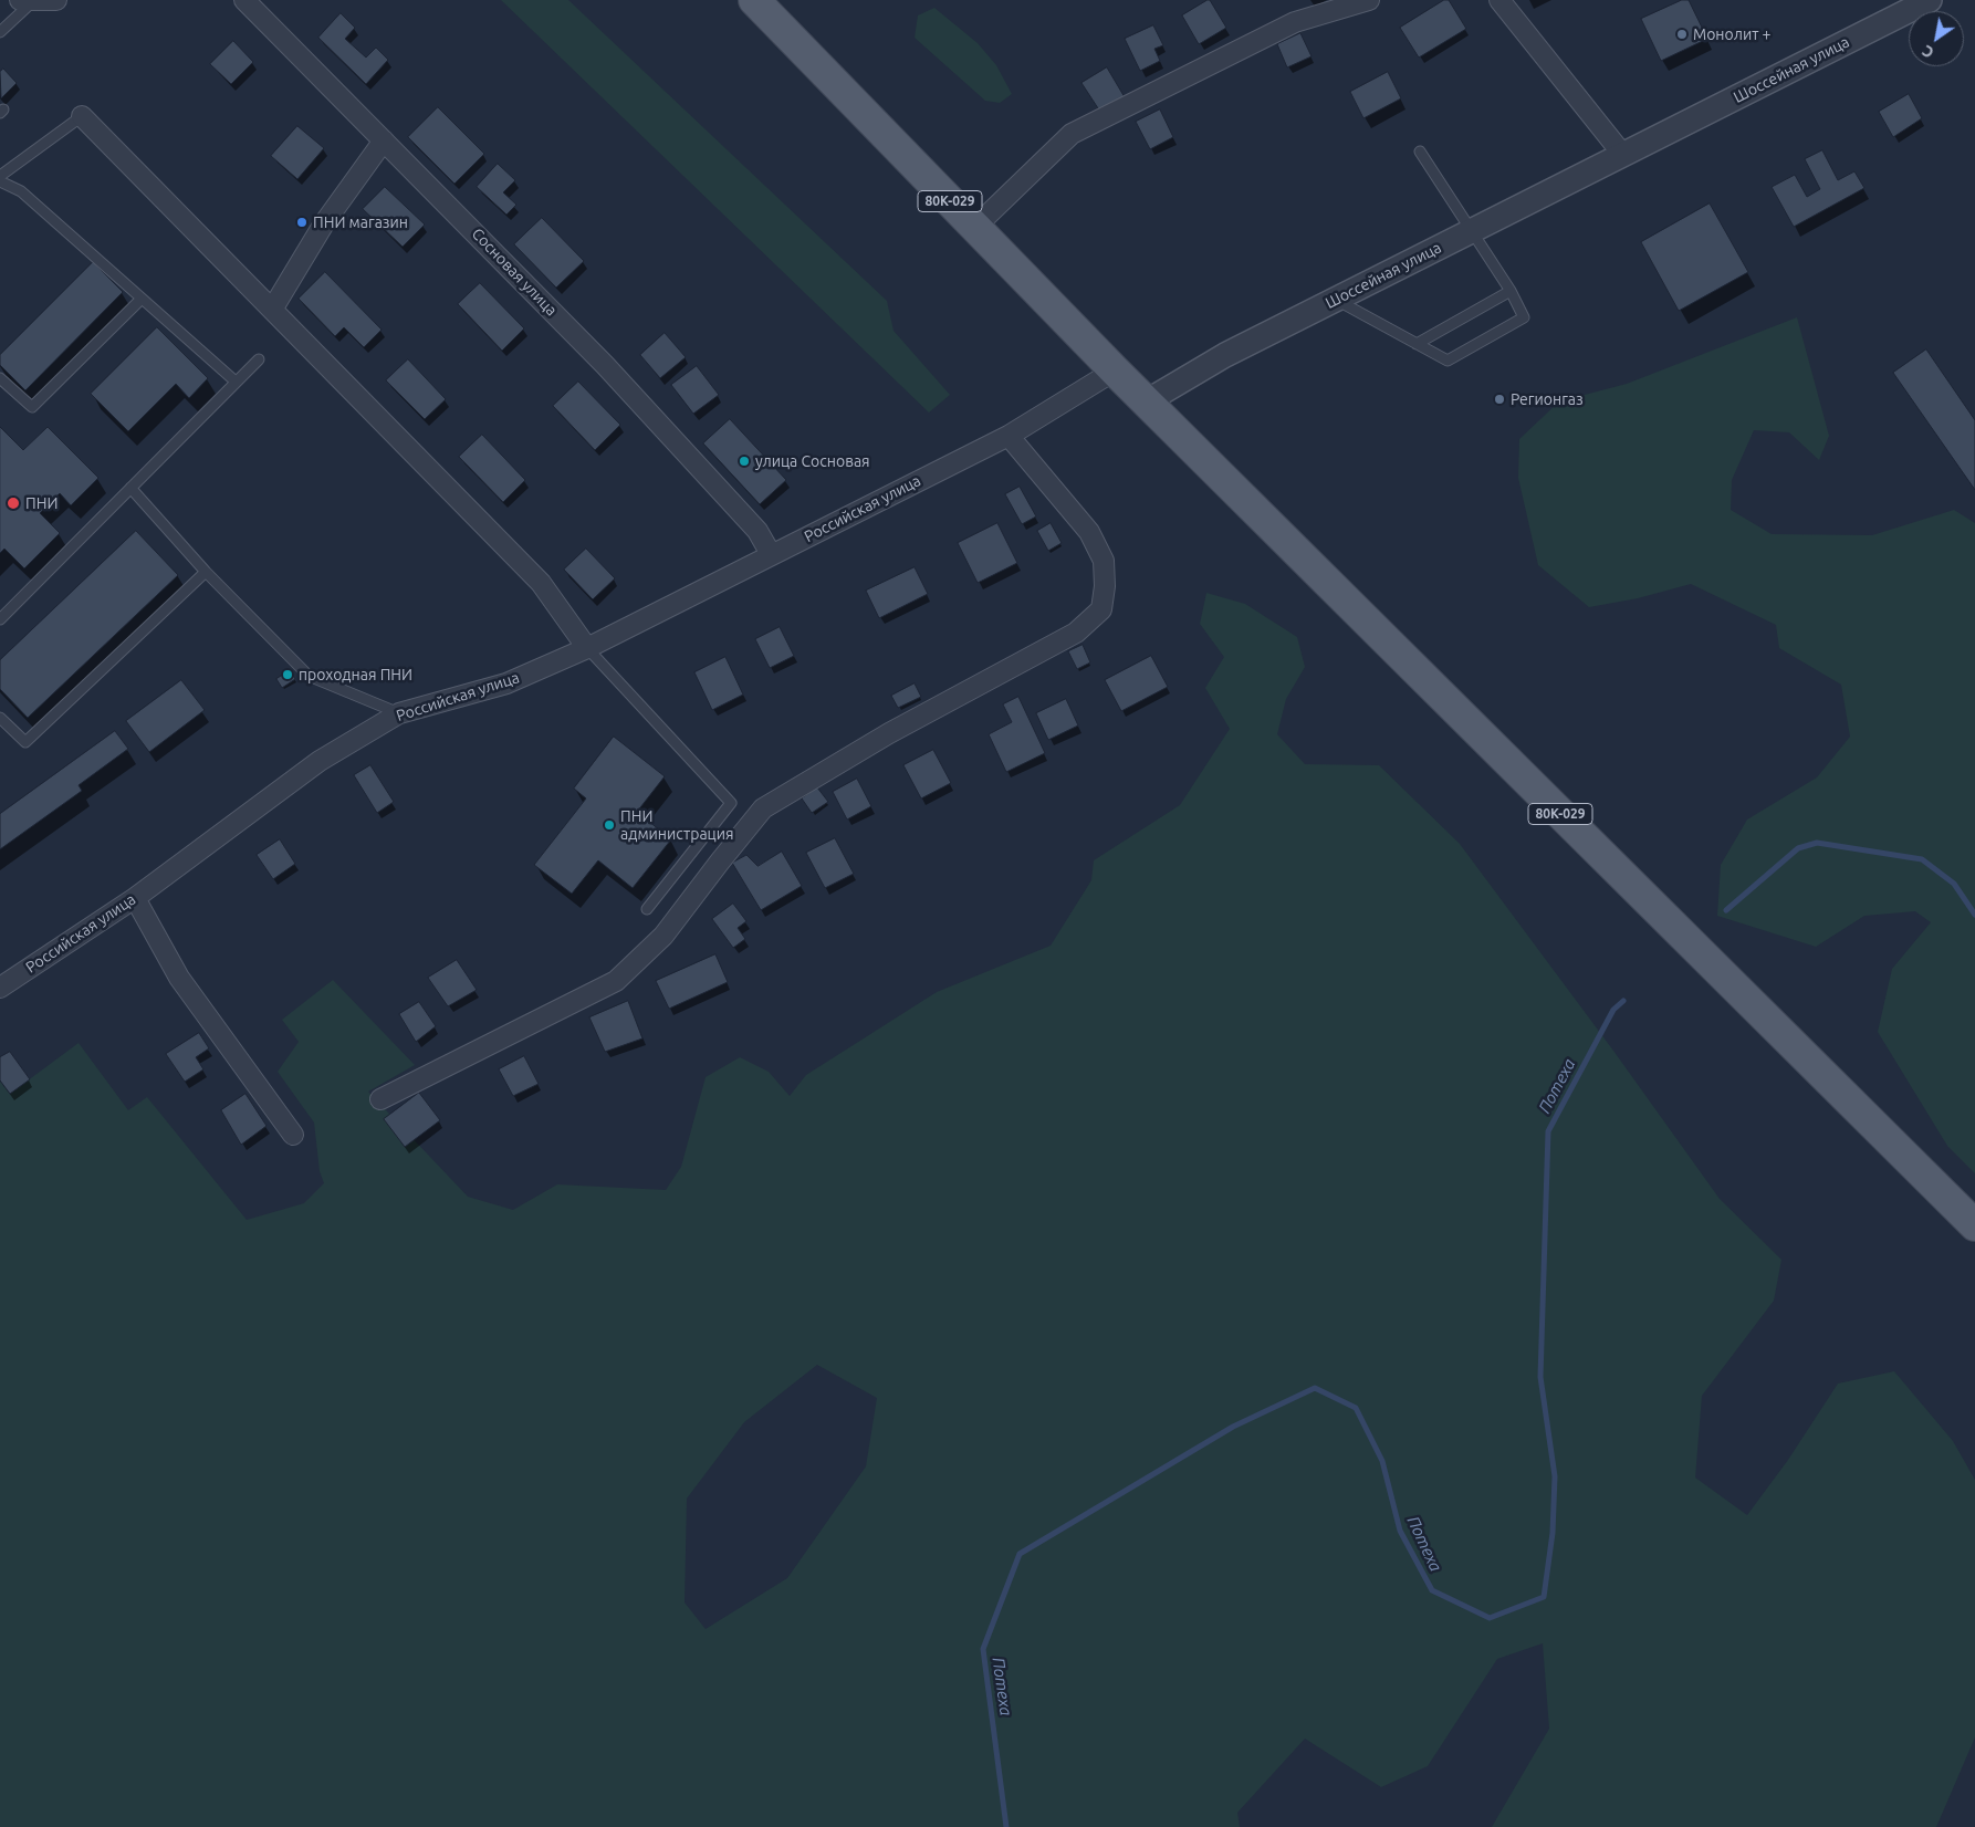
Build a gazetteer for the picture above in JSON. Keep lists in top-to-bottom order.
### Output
{
  "streets": {
    "main road": ["80К-029"],
    "street": ["Шоссейная улица", "Сосновая улица", "Российская улица"]
  },
  "crossings": [
    ["Шоссейная улица", "80К-029"],
    ["80К-029", "Российская улица"],
    ["Сосновая улица", "Российская улица"]
  ],
  "water": ["Потеха"],
  "places": [
    "Монолит +",
    "ПНИ магазин",
    "Регионгаз",
    "улица Сосновая",
    "ПНИ",
    "проходная ПНИ",
    "ПНИ администрация"
  ],
  "north": "bottom left"
}
